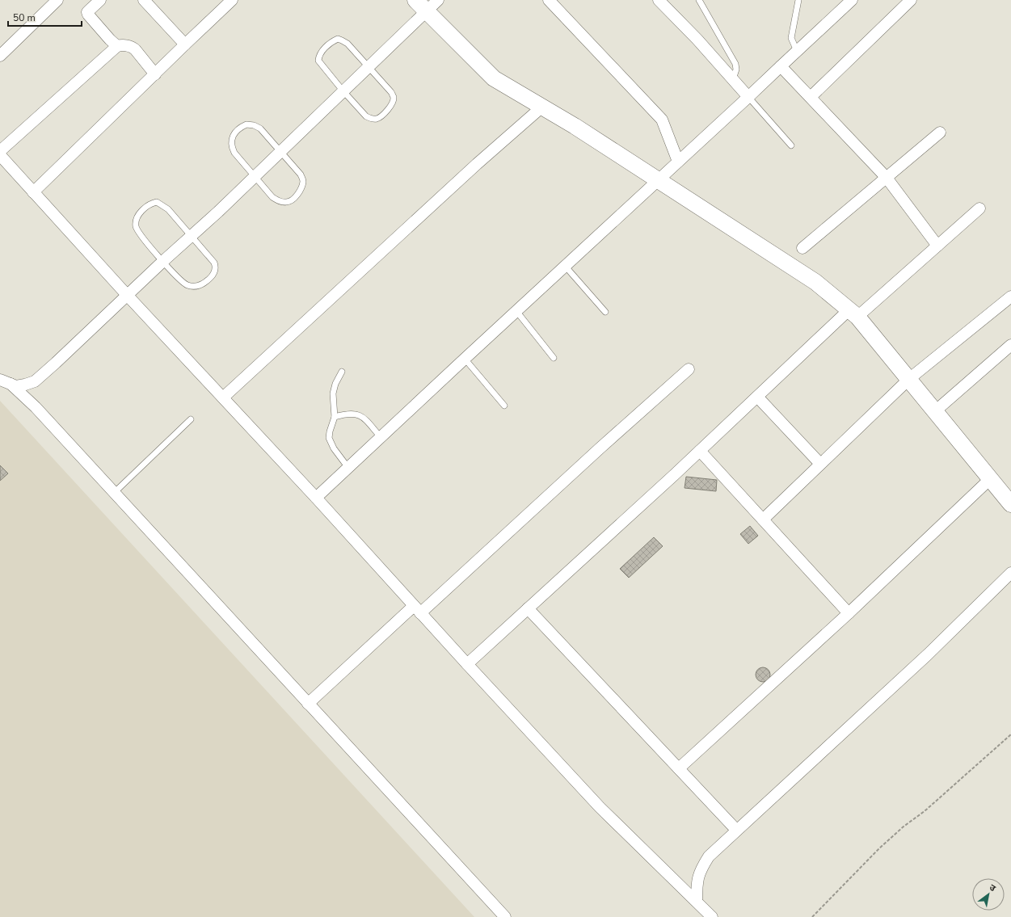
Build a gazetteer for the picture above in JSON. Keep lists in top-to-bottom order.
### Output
{
  "scale_bar": "50 m",
  "north": "top right"
}
